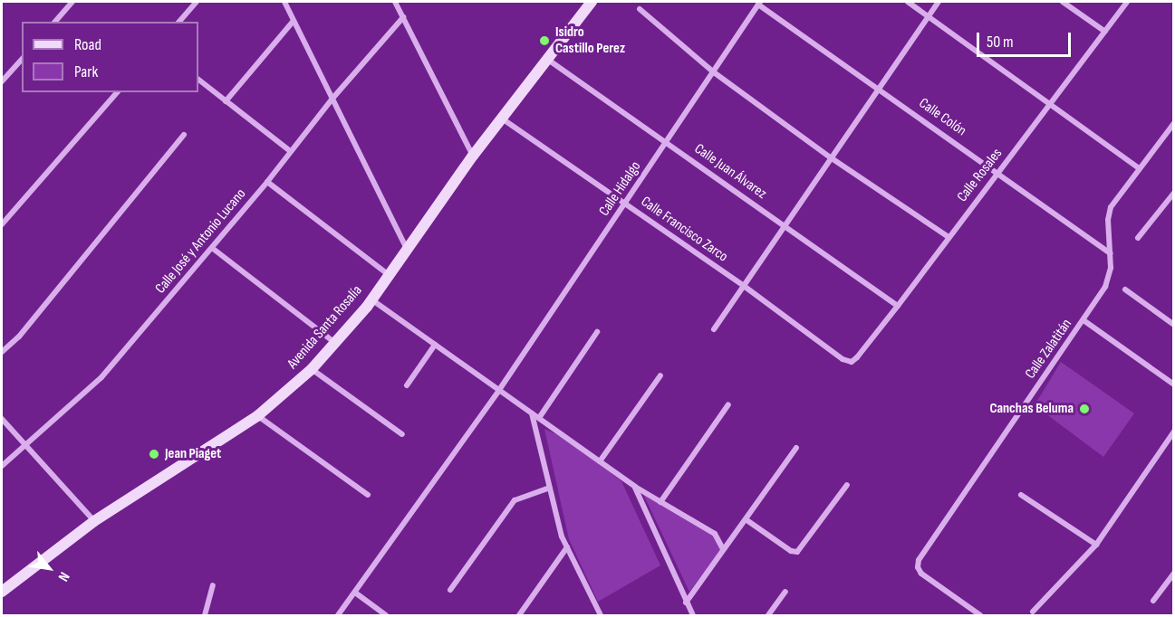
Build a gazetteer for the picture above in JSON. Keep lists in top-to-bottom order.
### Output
{
  "streets": {
    "street": [
      "Calle Colón",
      "Calle Juan Álvarez",
      "Calle Rosales",
      "Calle Hidalgo",
      "Calle Francisco Zarco",
      "Calle José y Antonio Lucano",
      "Avenida Santa Rosalía",
      "Calle Zalatitán"
    ]
  },
  "crossings": [
    ["Calle Colón", "Calle Rosales"],
    ["Calle Colón", "Calle Hidalgo"],
    ["Calle Colón", "Calle Zalatitán"],
    ["Calle Juan Álvarez", "Calle Rosales"],
    ["Calle Juan Álvarez", "Calle Hidalgo"],
    ["Calle Juan Álvarez", "Avenida Santa Rosalía"],
    ["Calle Rosales", "Calle Francisco Zarco"],
    ["Calle Hidalgo", "Calle Francisco Zarco"],
    ["Calle Francisco Zarco", "Avenida Santa Rosalía"]
  ],
  "places": ["Isidro Castillo Perez", "Canchas Beluma", "Jean Piaget"],
  "legend": ["Road", "Park"],
  "scale_bar": "50 m",
  "north": "bottom right"
}
